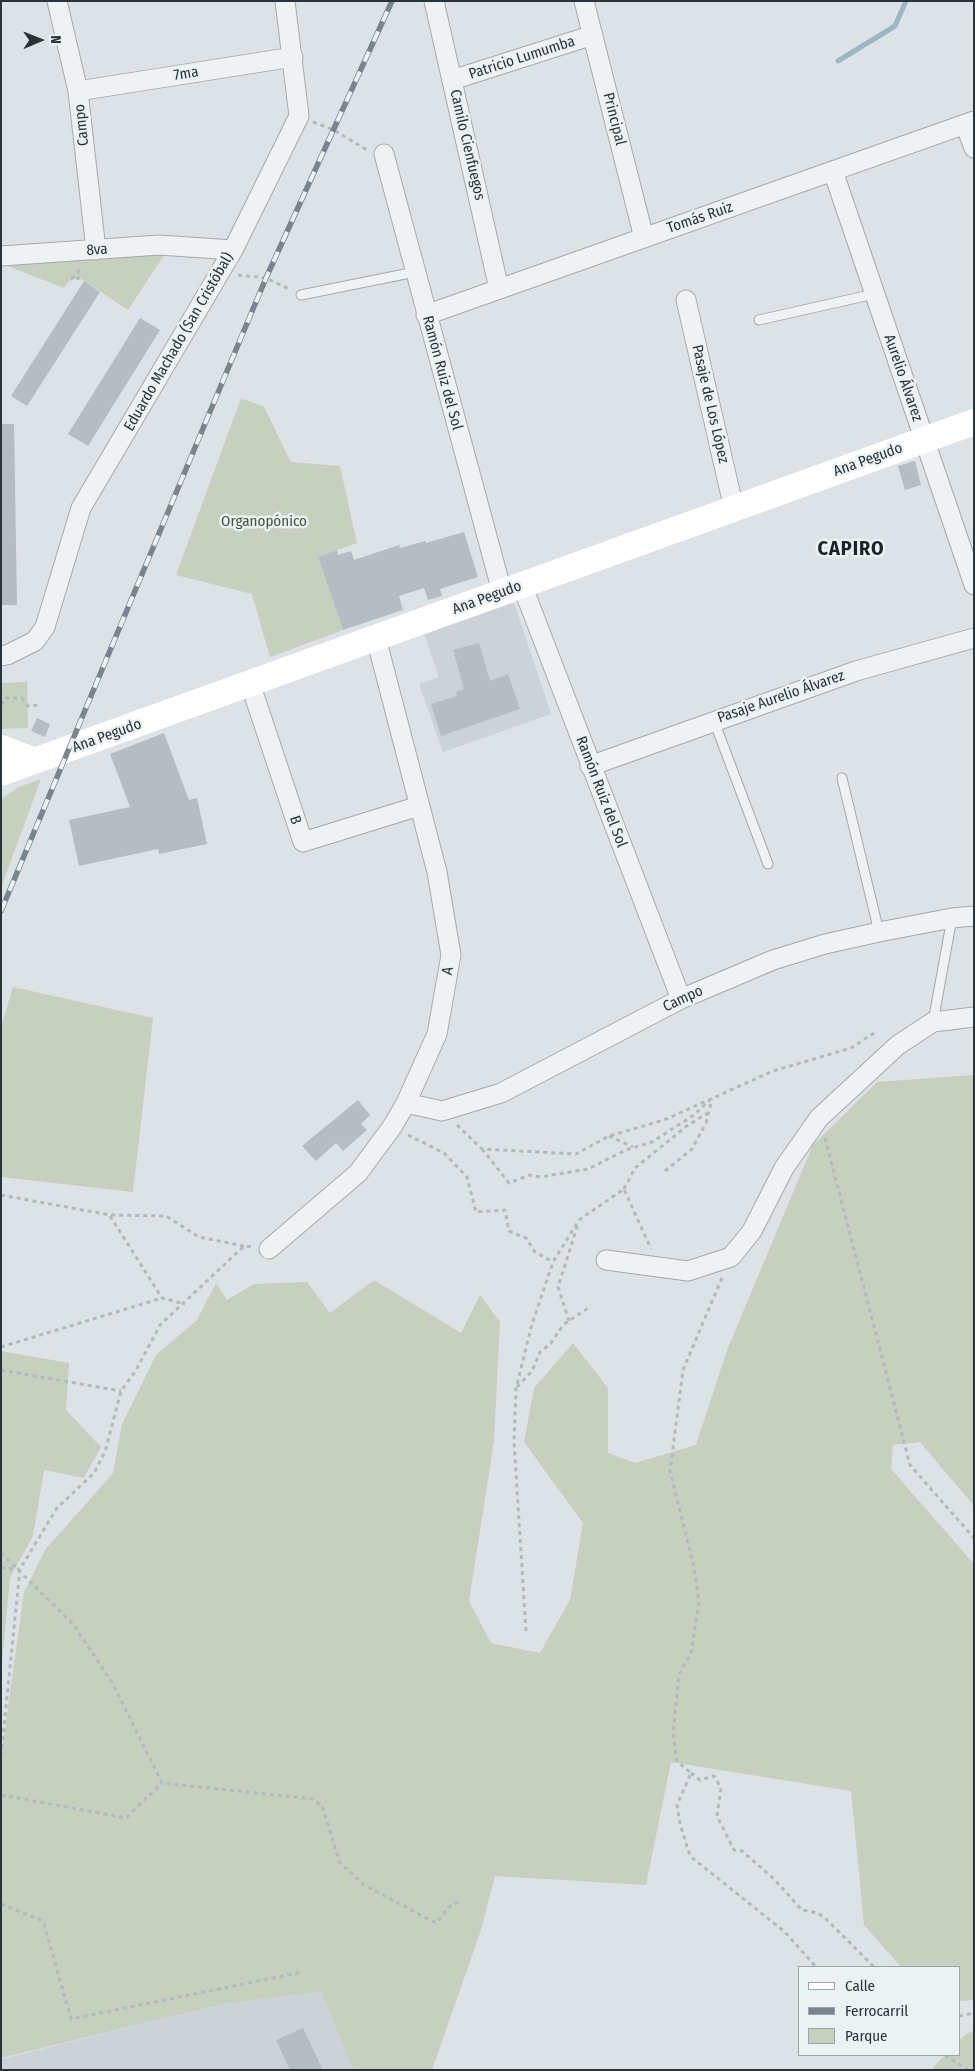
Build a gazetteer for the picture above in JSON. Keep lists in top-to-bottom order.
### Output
{
  "streets": {
    "street": [
      "Patricio Lumumba",
      "7ma",
      "Principal",
      "Campo",
      "Camilo Cienfuegos",
      "Tomás Ruiz",
      "8va",
      "Eduardo Machado (San Cristóbal)",
      "Ramón Ruiz del Sol",
      "Aurelio Álvarez",
      "Pasaje de Los López",
      "Ana Pegudo",
      "Pasaje Aurelio Álvarez",
      "B",
      "A"
    ]
  },
  "crossings": [
    ["Patricio Lumumba", "Principal"],
    ["Patricio Lumumba", "Camilo Cienfuegos"],
    ["7ma", "Campo"],
    ["Principal", "Tomás Ruiz"],
    ["Campo", "8va"],
    ["Campo", "Ramón Ruiz del Sol"],
    ["Campo", "A"],
    ["Camilo Cienfuegos", "Tomás Ruiz"],
    ["Tomás Ruiz", "Ramón Ruiz del Sol"],
    ["Tomás Ruiz", "Aurelio Álvarez"],
    ["8va", "Eduardo Machado (San Cristóbal)"],
    ["Ramón Ruiz del Sol", "Ana Pegudo"],
    ["Ramón Ruiz del Sol", "Pasaje Aurelio Álvarez"],
    ["Aurelio Álvarez", "Ana Pegudo"],
    ["Pasaje de Los López", "Ana Pegudo"],
    ["Ana Pegudo", "B"],
    ["Ana Pegudo", "A"],
    ["B", "A"]
  ],
  "districts": ["CAPIRO"],
  "parks": ["Organopónico"],
  "legend": ["Calle", "Ferrocarril", "Parque"],
  "north": "right"
}
